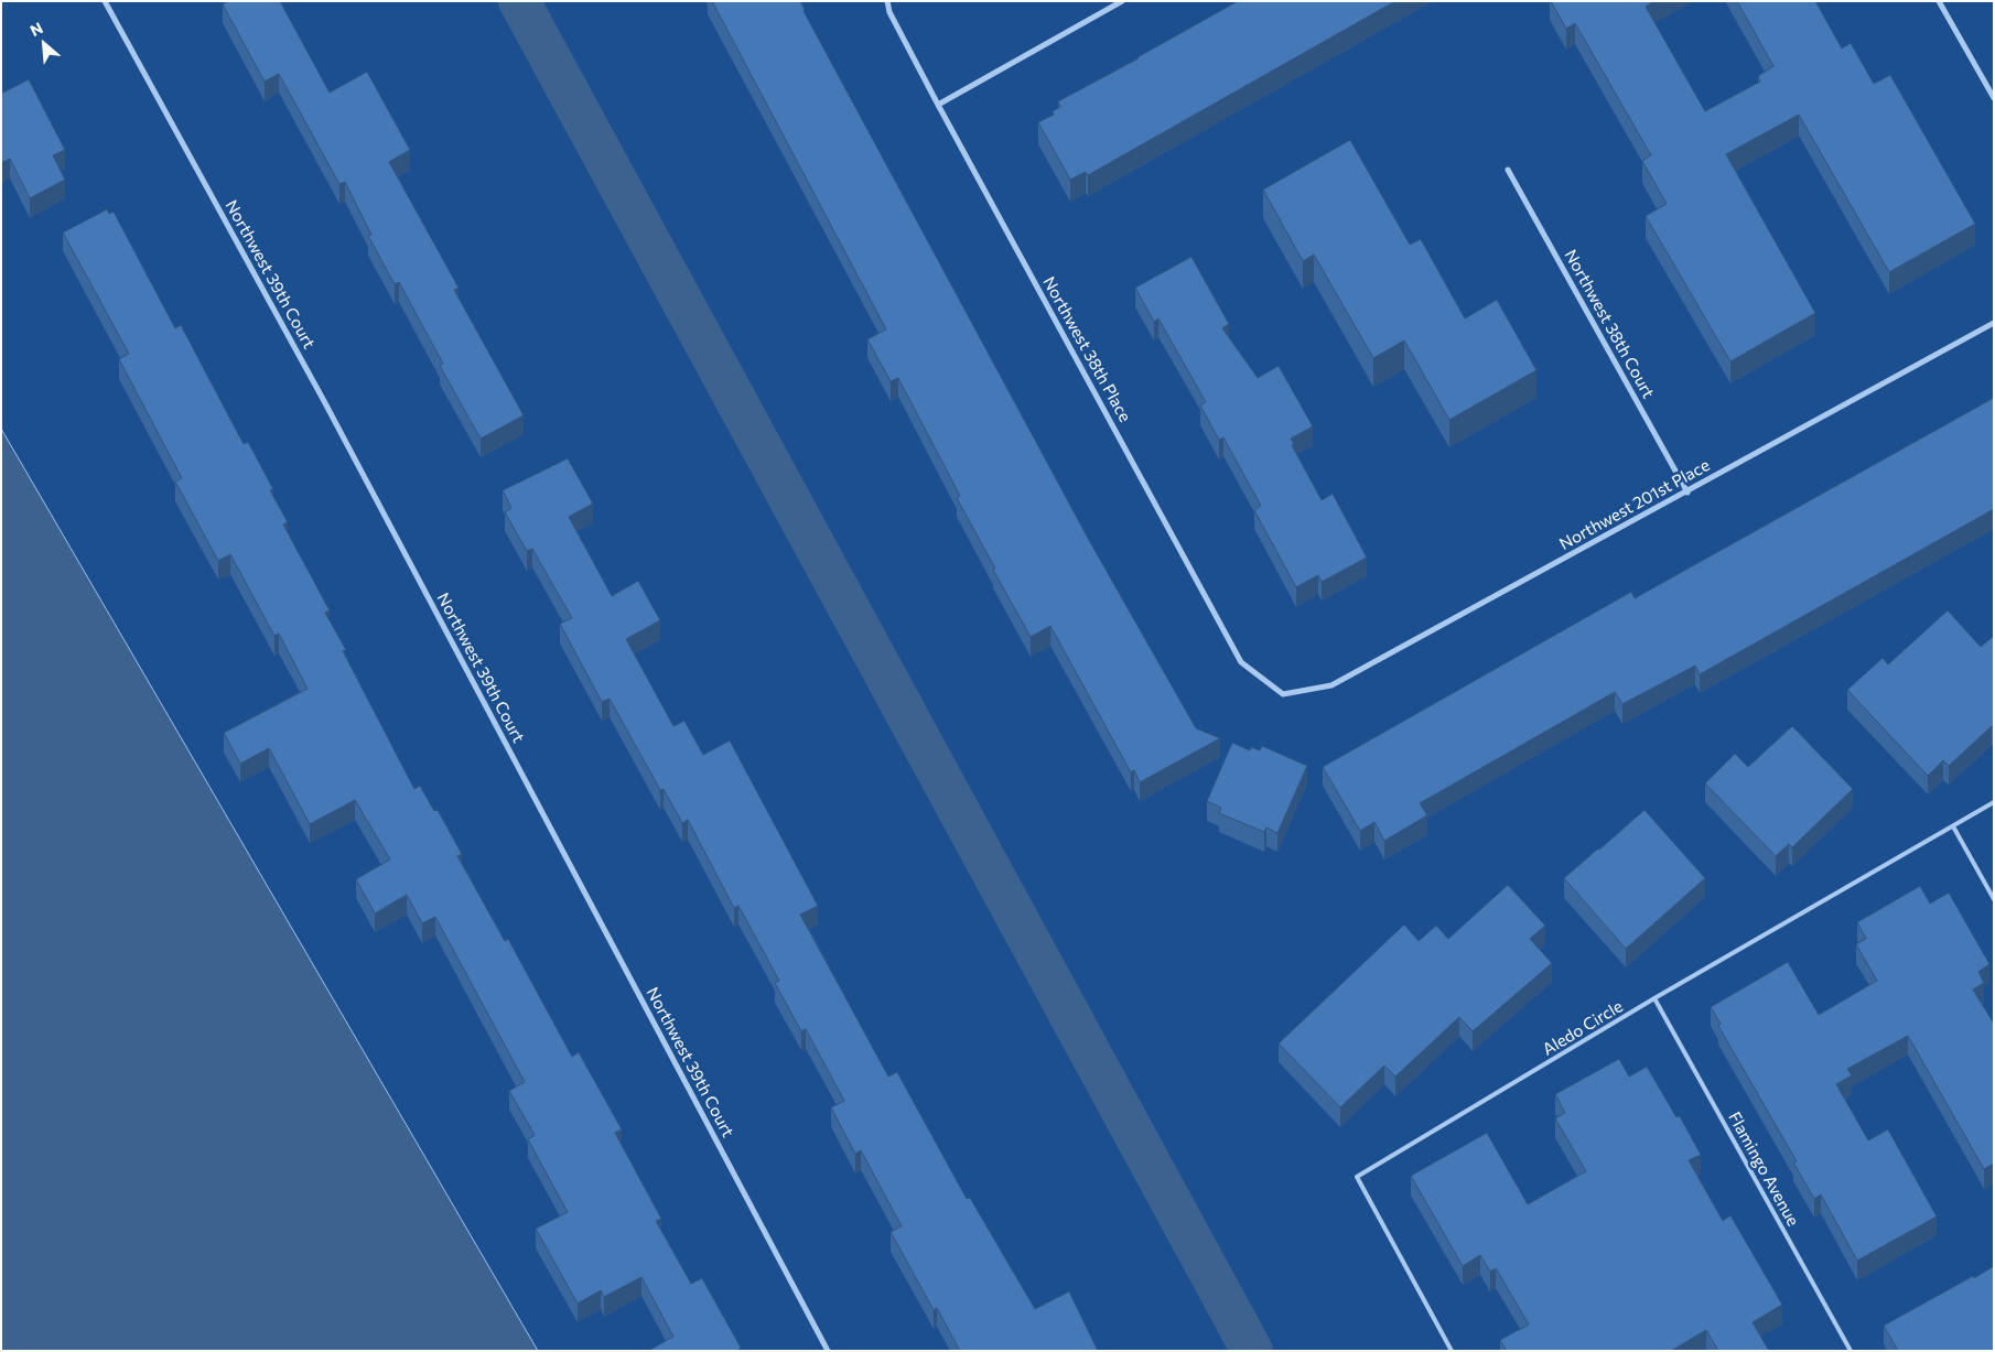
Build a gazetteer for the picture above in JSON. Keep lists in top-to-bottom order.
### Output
{
  "streets": {
    "street": [
      "Northwest 39th Court",
      "Northwest 38th Court",
      "Northwest 38th Place",
      "Northwest 201st Place"
    ],
    "lane": ["Aledo Circle", "Flamingo Avenue"]
  },
  "crossings": [
    ["Northwest 38th Court", "Northwest 201st Place"],
    ["Northwest 38th Place", "Northwest 201st Place"],
    ["Aledo Circle", "Flamingo Avenue"]
  ],
  "north": "top left"
}
